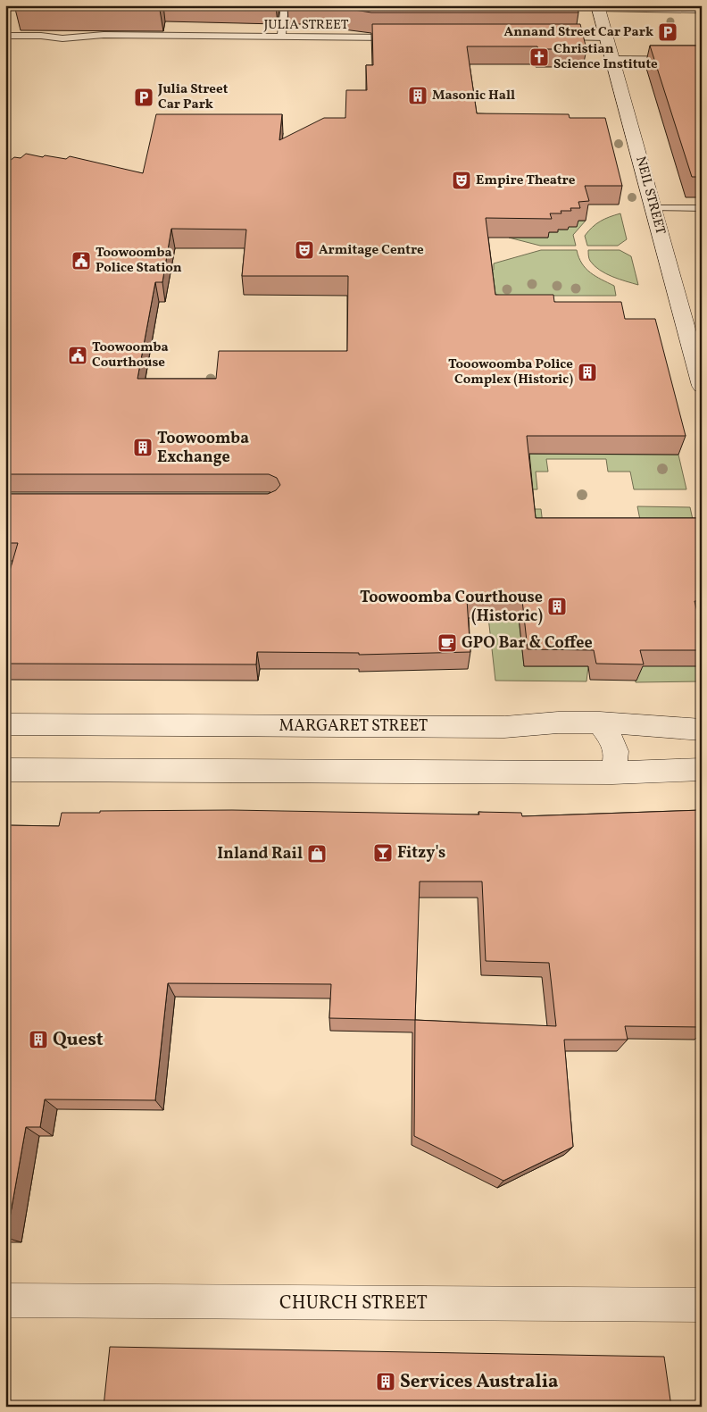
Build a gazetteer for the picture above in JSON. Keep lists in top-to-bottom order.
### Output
{
  "streets": {
    "street": ["NEIL STREET", "MARGARET STREET", "CHURCH STREET"],
    "lane": ["JULIA STREET"]
  },
  "places": {
    "parking": ["Annand Street Car Park", "Julia Street Car Park"],
    "church": ["Christian Science Institute"],
    "building": [
      "Masonic Hall",
      "Tooowoomba Police Complex (Historic)",
      "Toowoomba Exchange",
      "Toowoomba Courthouse (Historic)",
      "Quest",
      "Services Australia"
    ],
    "theatre": ["Empire Theatre", "Armitage Centre"],
    "public building": ["Toowoomba Police Station", "Toowoomba Courthouse"],
    "cafe": ["GPO Bar & Coffee"],
    "bar": ["Fitzy's"],
    "shop": ["Inland Rail"]
  }
}
